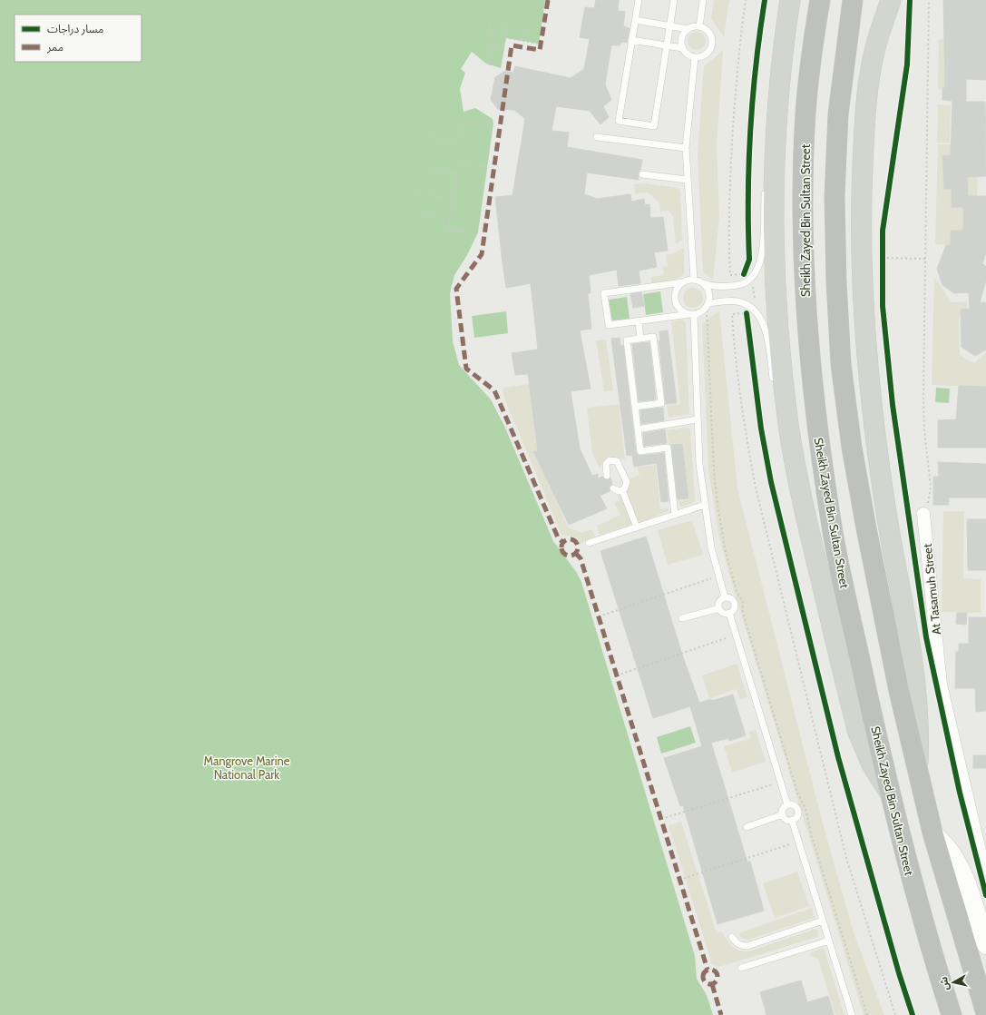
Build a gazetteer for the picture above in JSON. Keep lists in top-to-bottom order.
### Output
{
  "streets": {
    "highway": ["Sheikh Zayed Bin Sultan Street"],
    "street": ["At Tasamuh Street"]
  },
  "parks": ["Mangrove Marine National Park"],
  "legend": ["مسار دراجات", "ممر"],
  "north": "left"
}
